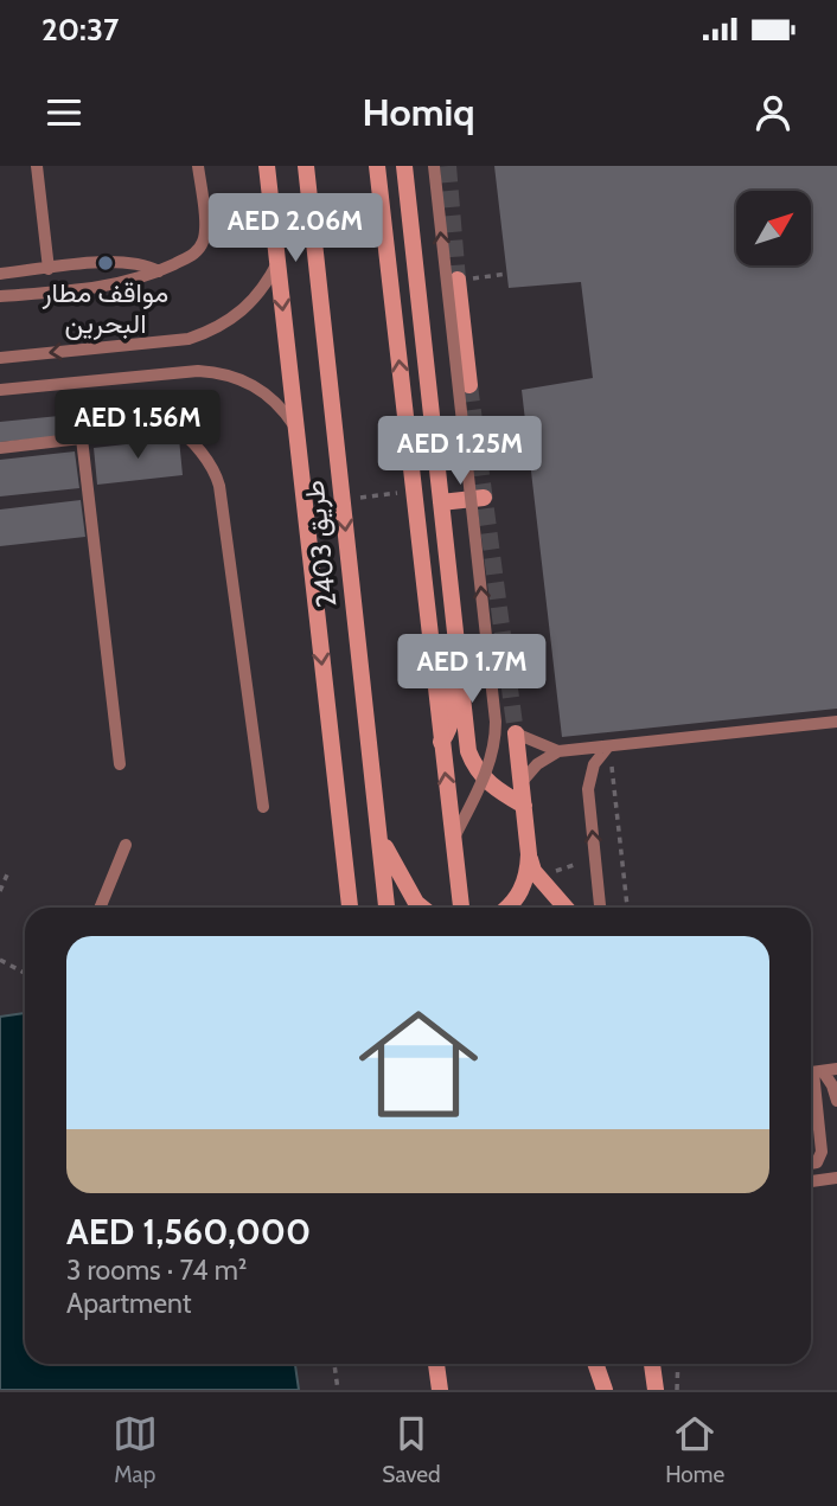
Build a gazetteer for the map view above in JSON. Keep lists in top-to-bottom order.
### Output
{
  "streets": {
    "main road": ["طريق 2403"]
  },
  "places": ["مواقف مطار البحرين"],
  "north": "top right",
  "page": {
    "status": "20:37",
    "header": "Homiq",
    "price": [
      "AED 2.06M",
      "AED 1.56M",
      "AED 1.25M",
      "AED 1.7M"
    ],
    "list": [
      {
        "name": "AED 1,560,000",
        "note": "3 rooms · 74 m² · Apartment"
      }
    ],
    "tabs": ["Map", "Saved", "Home"]
  }
}
